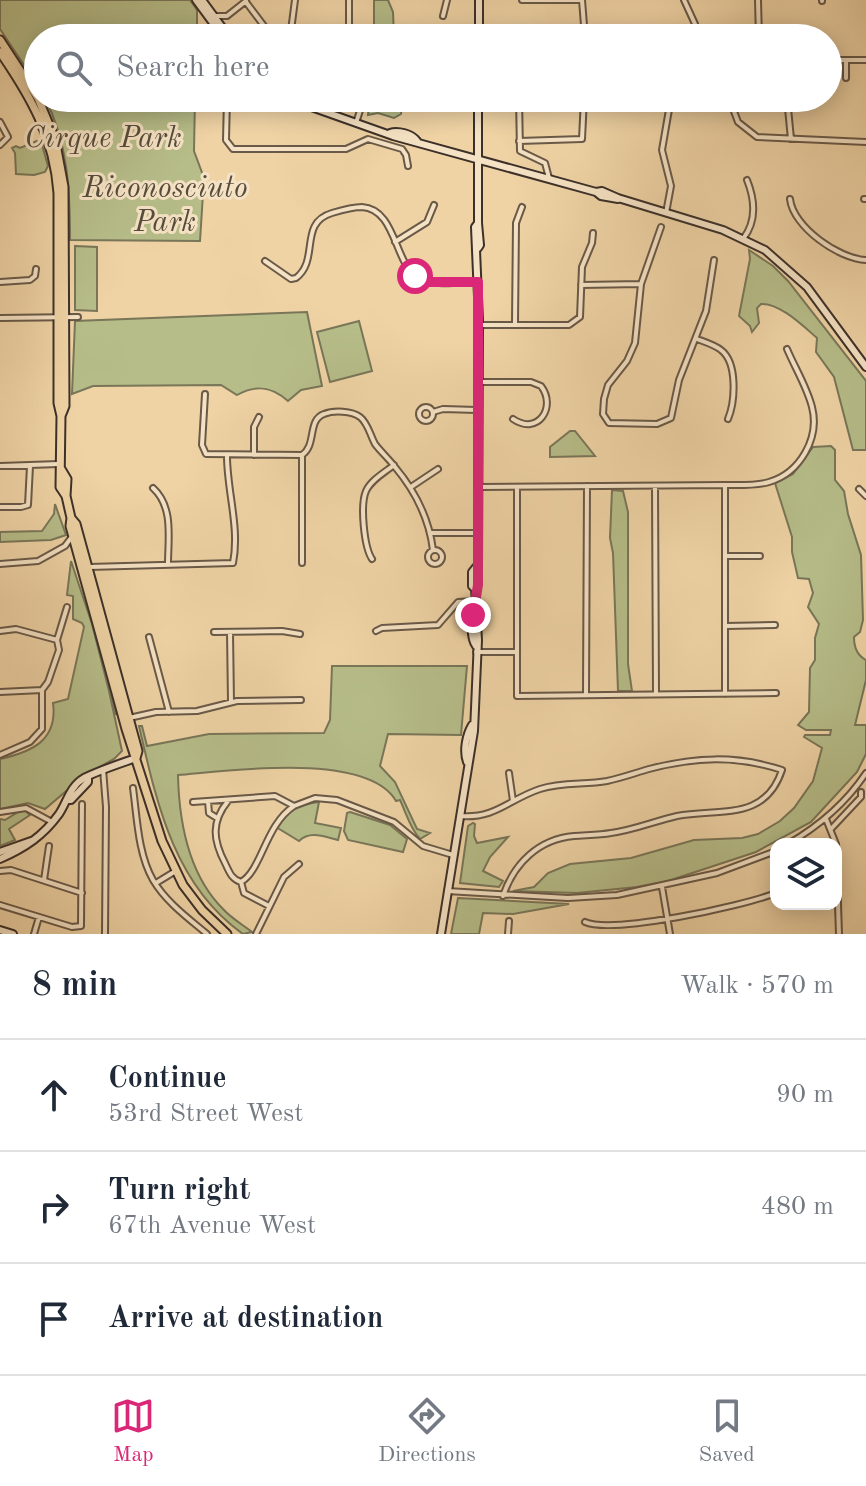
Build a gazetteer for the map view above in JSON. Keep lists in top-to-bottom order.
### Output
{
  "parks": ["Cirque Park", "Riconosciuto Park"],
  "page": {
    "search": "Search here",
    "heading": ["8 min", "Walk · 570 m"],
    "list": [
      ["Continue", "53rd Street West", "90 m"],
      ["Turn right", "67th Avenue West", "480 m"],
      "Arrive at destination"
    ],
    "nav": ["Map", "Directions", "Saved"]
  }
}
